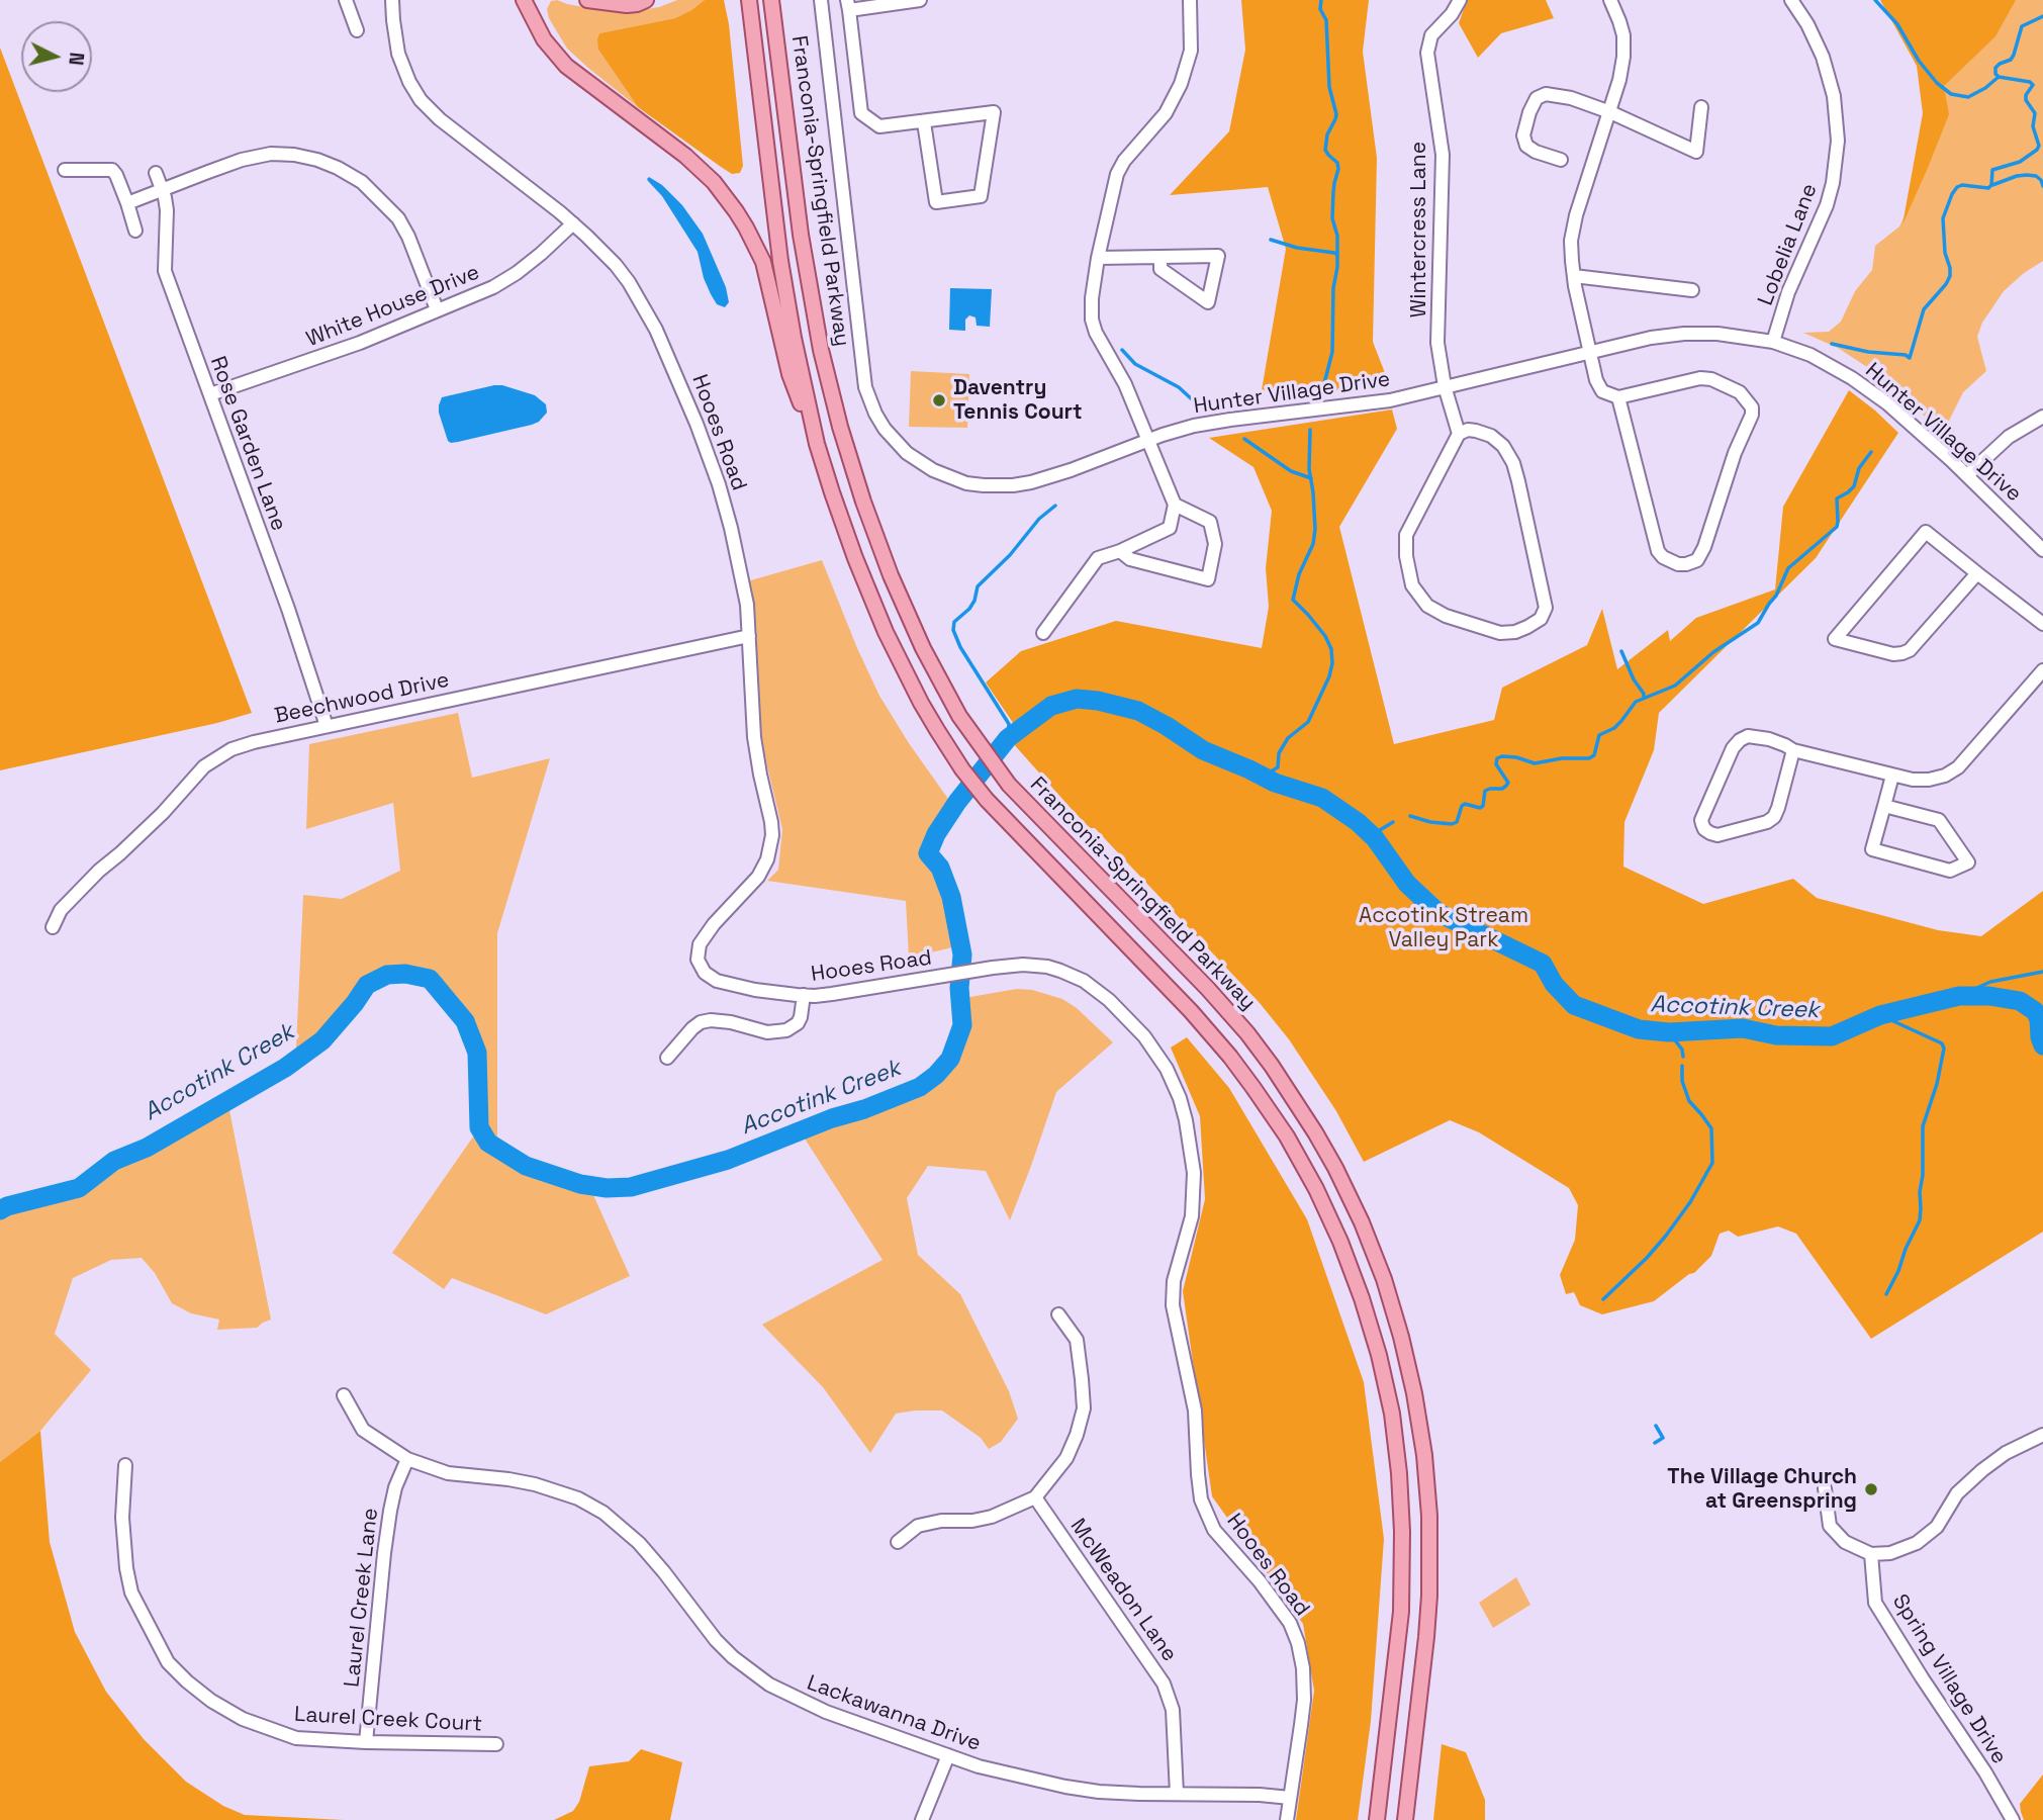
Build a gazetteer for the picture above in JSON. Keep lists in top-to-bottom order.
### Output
{
  "streets": {
    "main road": ["Franconia-Springfield Parkway"],
    "street": [
      "Wintercress Lane",
      "Lobelia Lane",
      "White House Drive",
      "Hunter Village Drive",
      "Hooes Road",
      "Rose Garden Lane",
      "Beechwood Drive",
      "McWeadon Lane",
      "Laurel Creek Lane",
      "Spring Village Drive",
      "Lackawanna Drive",
      "Laurel Creek Court"
    ]
  },
  "crossings": [
    ["Wintercress Lane", "Hunter Village Drive"],
    ["Lobelia Lane", "Hunter Village Drive"],
    ["White House Drive", "Hooes Road"],
    ["White House Drive", "Rose Garden Lane"],
    ["Hooes Road", "Beechwood Drive"],
    ["Hooes Road", "Lackawanna Drive"],
    ["Rose Garden Lane", "Beechwood Drive"],
    ["McWeadon Lane", "Lackawanna Drive"],
    ["Laurel Creek Lane", "Lackawanna Drive"],
    ["Laurel Creek Lane", "Laurel Creek Court"]
  ],
  "water": ["Accotink Creek"],
  "parks": ["Accotink Stream Valley Park"],
  "places": ["Daventry Tennis Court", "The Village Church at Greenspring"],
  "north": "right"
}
